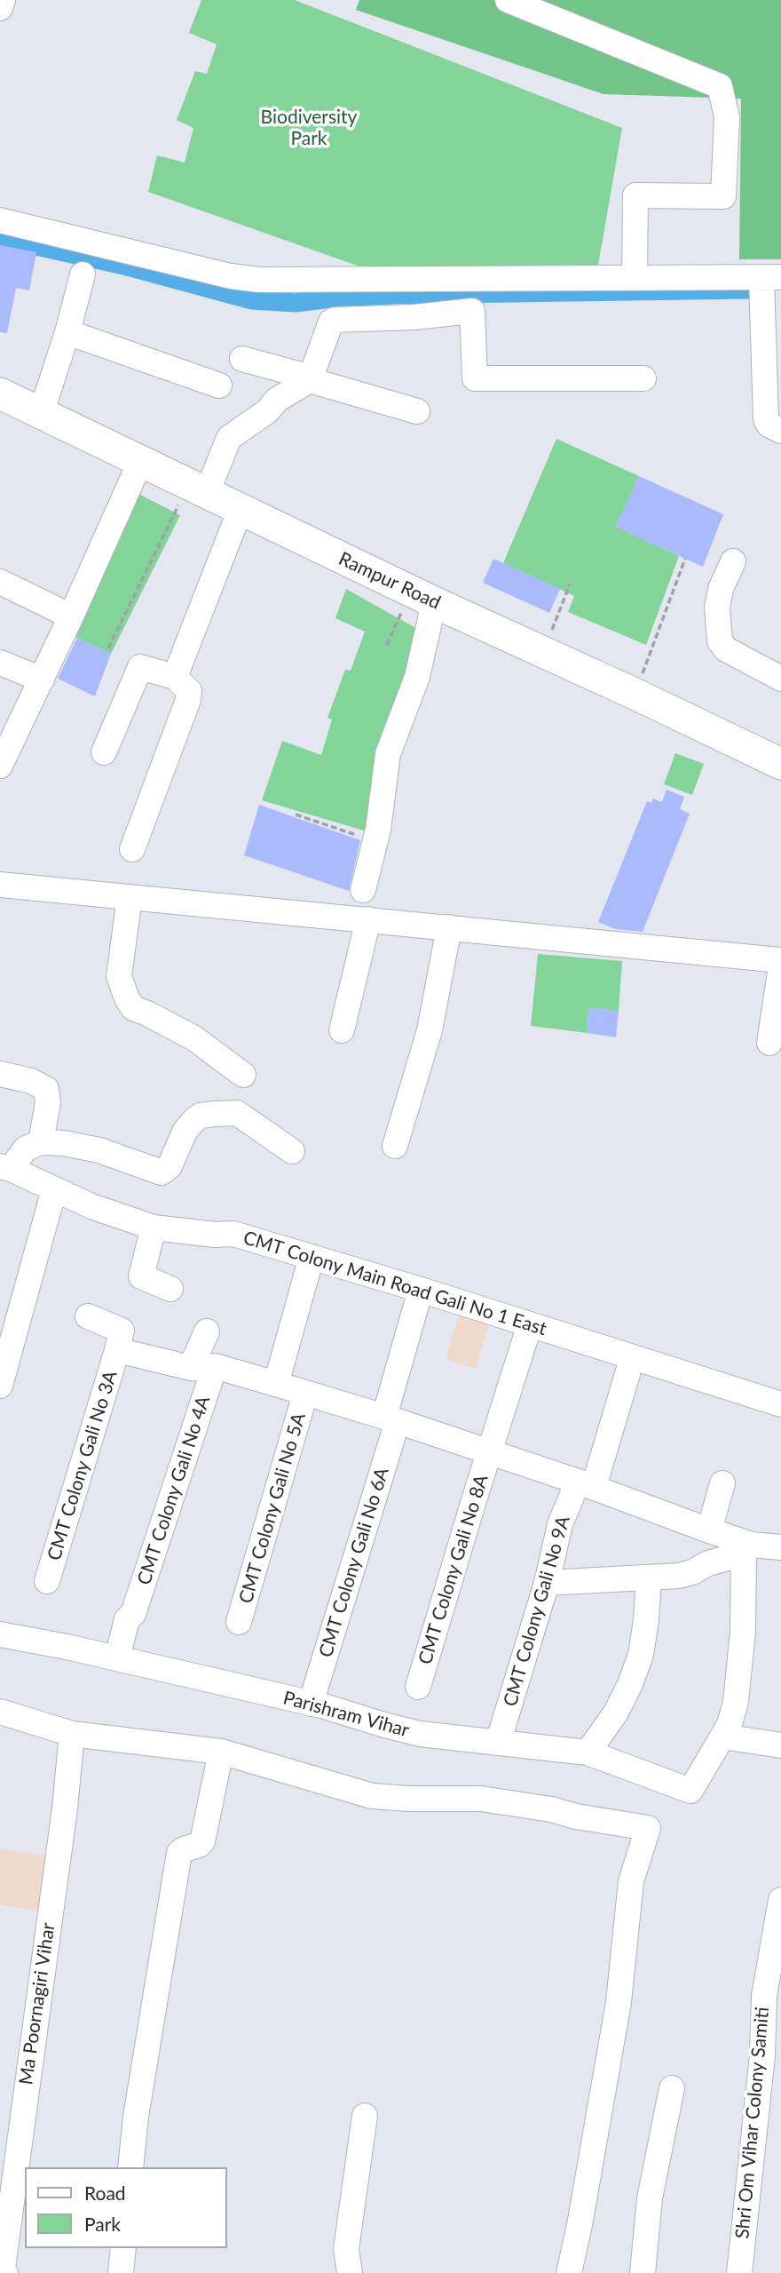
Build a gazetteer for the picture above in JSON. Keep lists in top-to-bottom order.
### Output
{
  "streets": {
    "main road": ["Rampur Road"],
    "street": [
      "CMT Colony Main Road Gali No 1 East",
      "CMT Colony Gali No 3A",
      "CMT Colony Gali No 4A",
      "CMT Colony Gali No 5A",
      "CMT Colony Gali No 6A",
      "CMT Colony Gali No 8A",
      "CMT Colony Gali No 9A",
      "Parishram Vihar",
      "Ma Poornagiri Vihar",
      "Shri Om Vihar Colony Samiti"
    ]
  },
  "crossings": [
    ["CMT Colony Main Road Gali No 1 East", "CMT Colony Gali No 6A"],
    ["CMT Colony Main Road Gali No 1 East", "CMT Colony Gali No 8A"],
    ["CMT Colony Main Road Gali No 1 East", "CMT Colony Gali No 9A"],
    ["CMT Colony Gali No 4A", "Parishram Vihar"],
    ["CMT Colony Gali No 6A", "Parishram Vihar"],
    ["CMT Colony Gali No 9A", "Parishram Vihar"]
  ],
  "parks": ["Biodiversity Park"],
  "legend": ["Road", "Park"]
}
